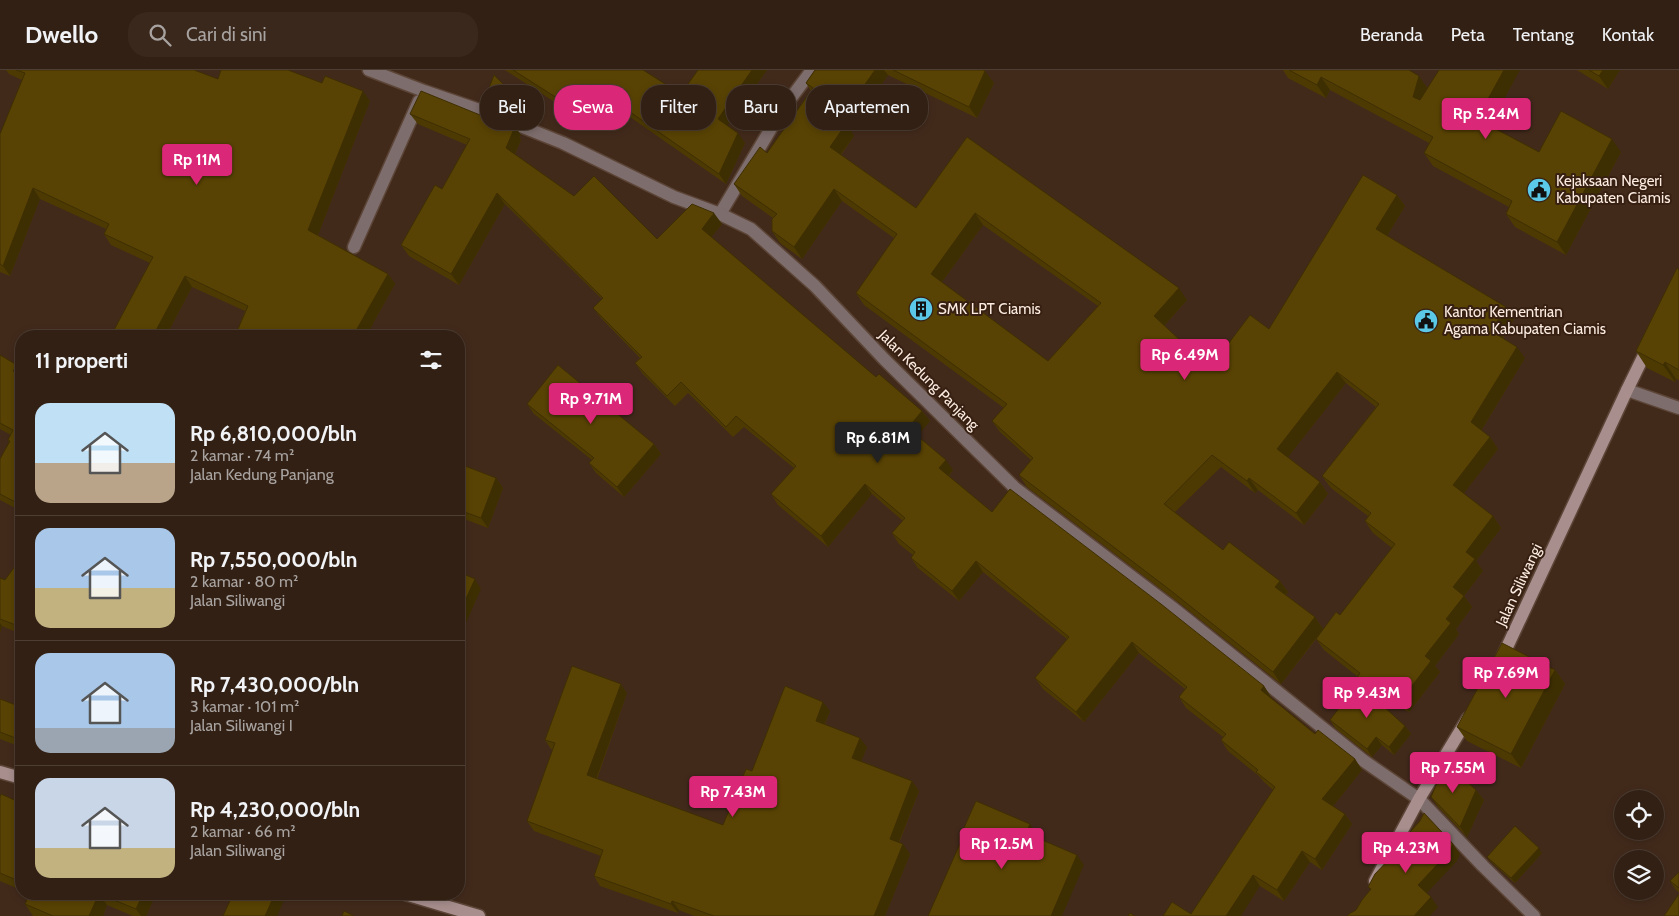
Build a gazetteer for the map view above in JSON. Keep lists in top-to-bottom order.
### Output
{
  "streets": {
    "main road": ["Jalan Siliwangi"],
    "street": ["Jalan Kedung Panjang"]
  },
  "places": {
    "public building": ["Kejaksaan Negeri Kabupaten Ciamis", "Kantor Kementrian Agama Kabupaten Ciamis"],
    "building": ["SMK LPT Ciamis"]
  },
  "page": {
    "header": "Dwello",
    "search": "Cari di sini",
    "nav": [
      "Beranda",
      "Peta",
      "Tentang",
      "Kontak"
    ],
    "chip": [
      "Beli",
      "Sewa",
      "Filter",
      "Baru",
      "Apartemen"
    ],
    "price": [
      "Rp 5.24M",
      "Rp 11M",
      "Rp 6.49M",
      "Rp 9.71M",
      "Rp 6.81M",
      "Rp 7.69M",
      "Rp 9.43M",
      "Rp 7.55M",
      "Rp 7.43M",
      "Rp 12.5M",
      "Rp 4.23M"
    ],
    "heading": "11 properti",
    "list": [
      {
        "name": "Rp 6,810,000/bln",
        "note": "2 kamar · 74 m² · Jalan Kedung Panjang"
      },
      {
        "name": "Rp 7,550,000/bln",
        "note": "2 kamar · 80 m² · Jalan Siliwangi"
      },
      {
        "name": "Rp 7,430,000/bln",
        "note": "3 kamar · 101 m² · Jalan Siliwangi I"
      },
      {
        "name": "Rp 4,230,000/bln",
        "note": "2 kamar · 66 m² · Jalan Siliwangi"
      }
    ]
  }
}
